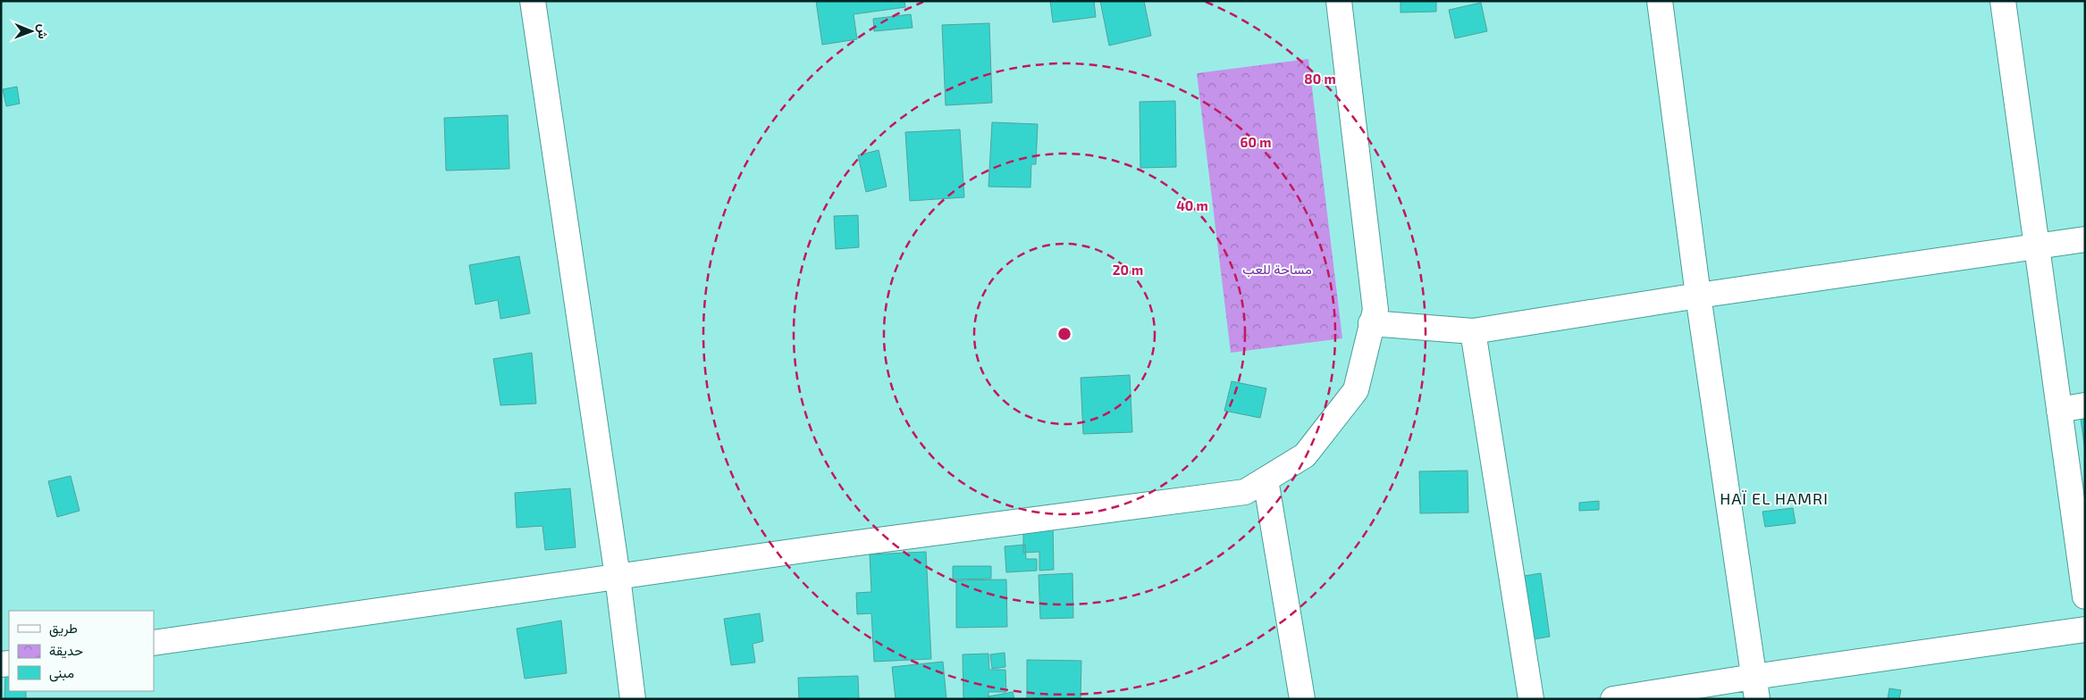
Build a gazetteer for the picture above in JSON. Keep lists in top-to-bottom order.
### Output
{
  "districts": ["HAÏ EL HAMRI"],
  "parks": ["مساحة للعب"],
  "legend": ["طريق", "حديقة", "مبنى"],
  "north": "right",
  "rings": [
    "80 m",
    "60 m",
    "40 m",
    "20 m"
  ]
}
